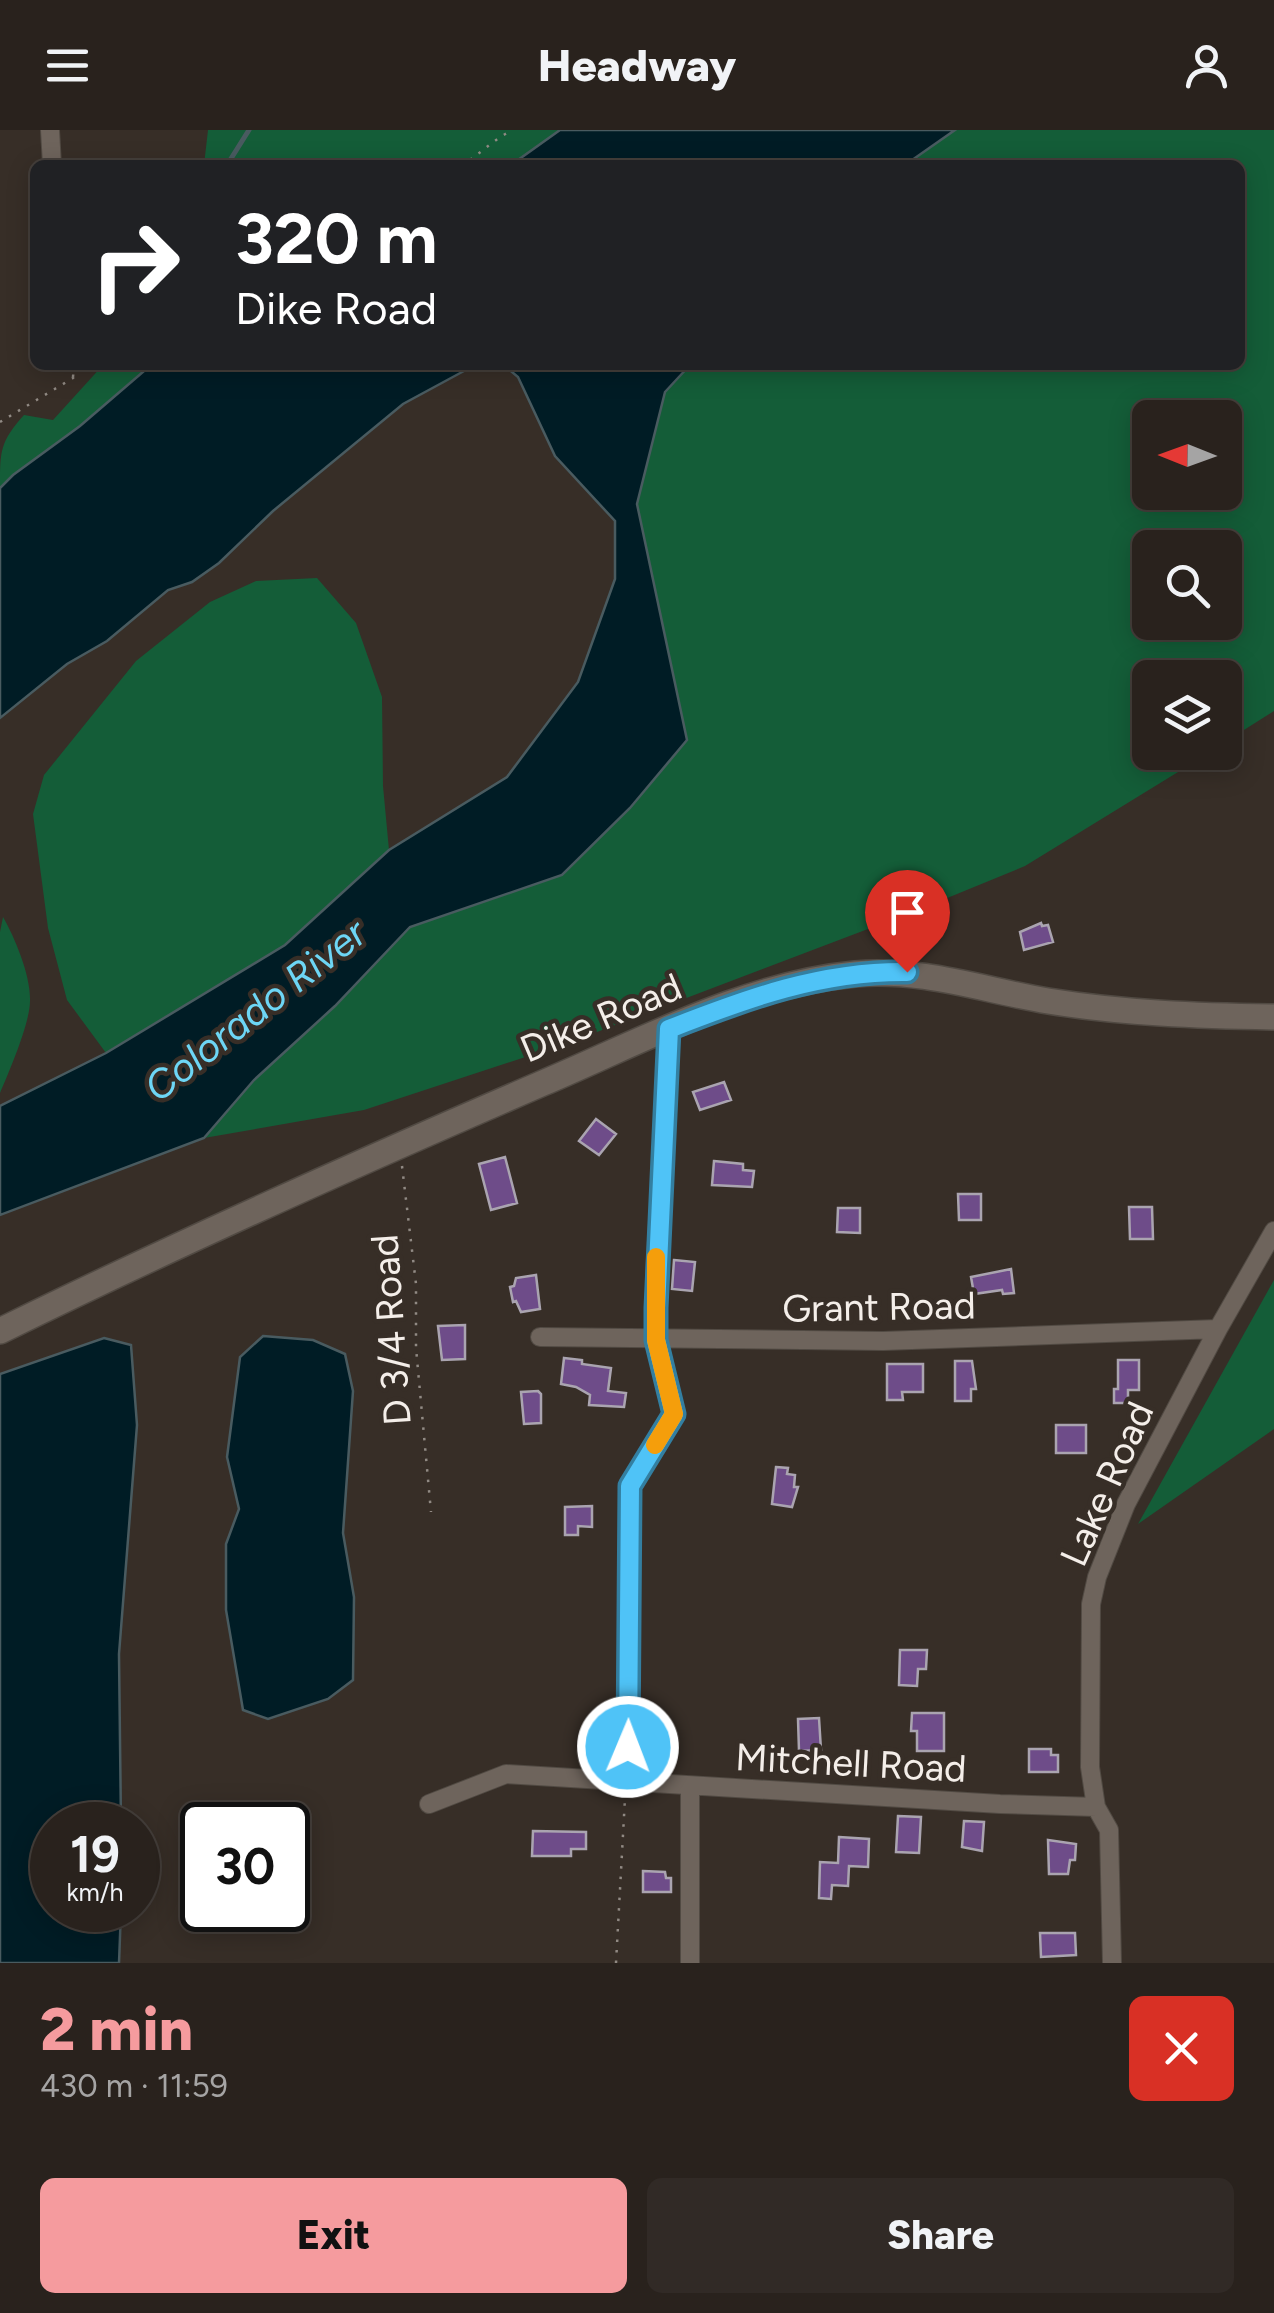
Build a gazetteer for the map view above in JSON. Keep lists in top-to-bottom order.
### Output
{
  "streets": {
    "street": [
      "Dike Road",
      "Grant Road",
      "Lake Road",
      "Mitchell Road"
    ],
    "path": ["D 3/4 Road"]
  },
  "crossings": [
    ["Dike Road", "D 3/4 Road"],
    ["Grant Road", "Lake Road"],
    ["Lake Road", "Mitchell Road"]
  ],
  "water": ["Colorado River"],
  "north": "left",
  "page": {
    "header": "Headway",
    "turn": ["320 m", "Dike Road"],
    "speed": "19 km/h",
    "limit": "30",
    "heading": ["2 min", "430 m · 11:59"],
    "buttons": ["Exit", "Share"]
  }
}
